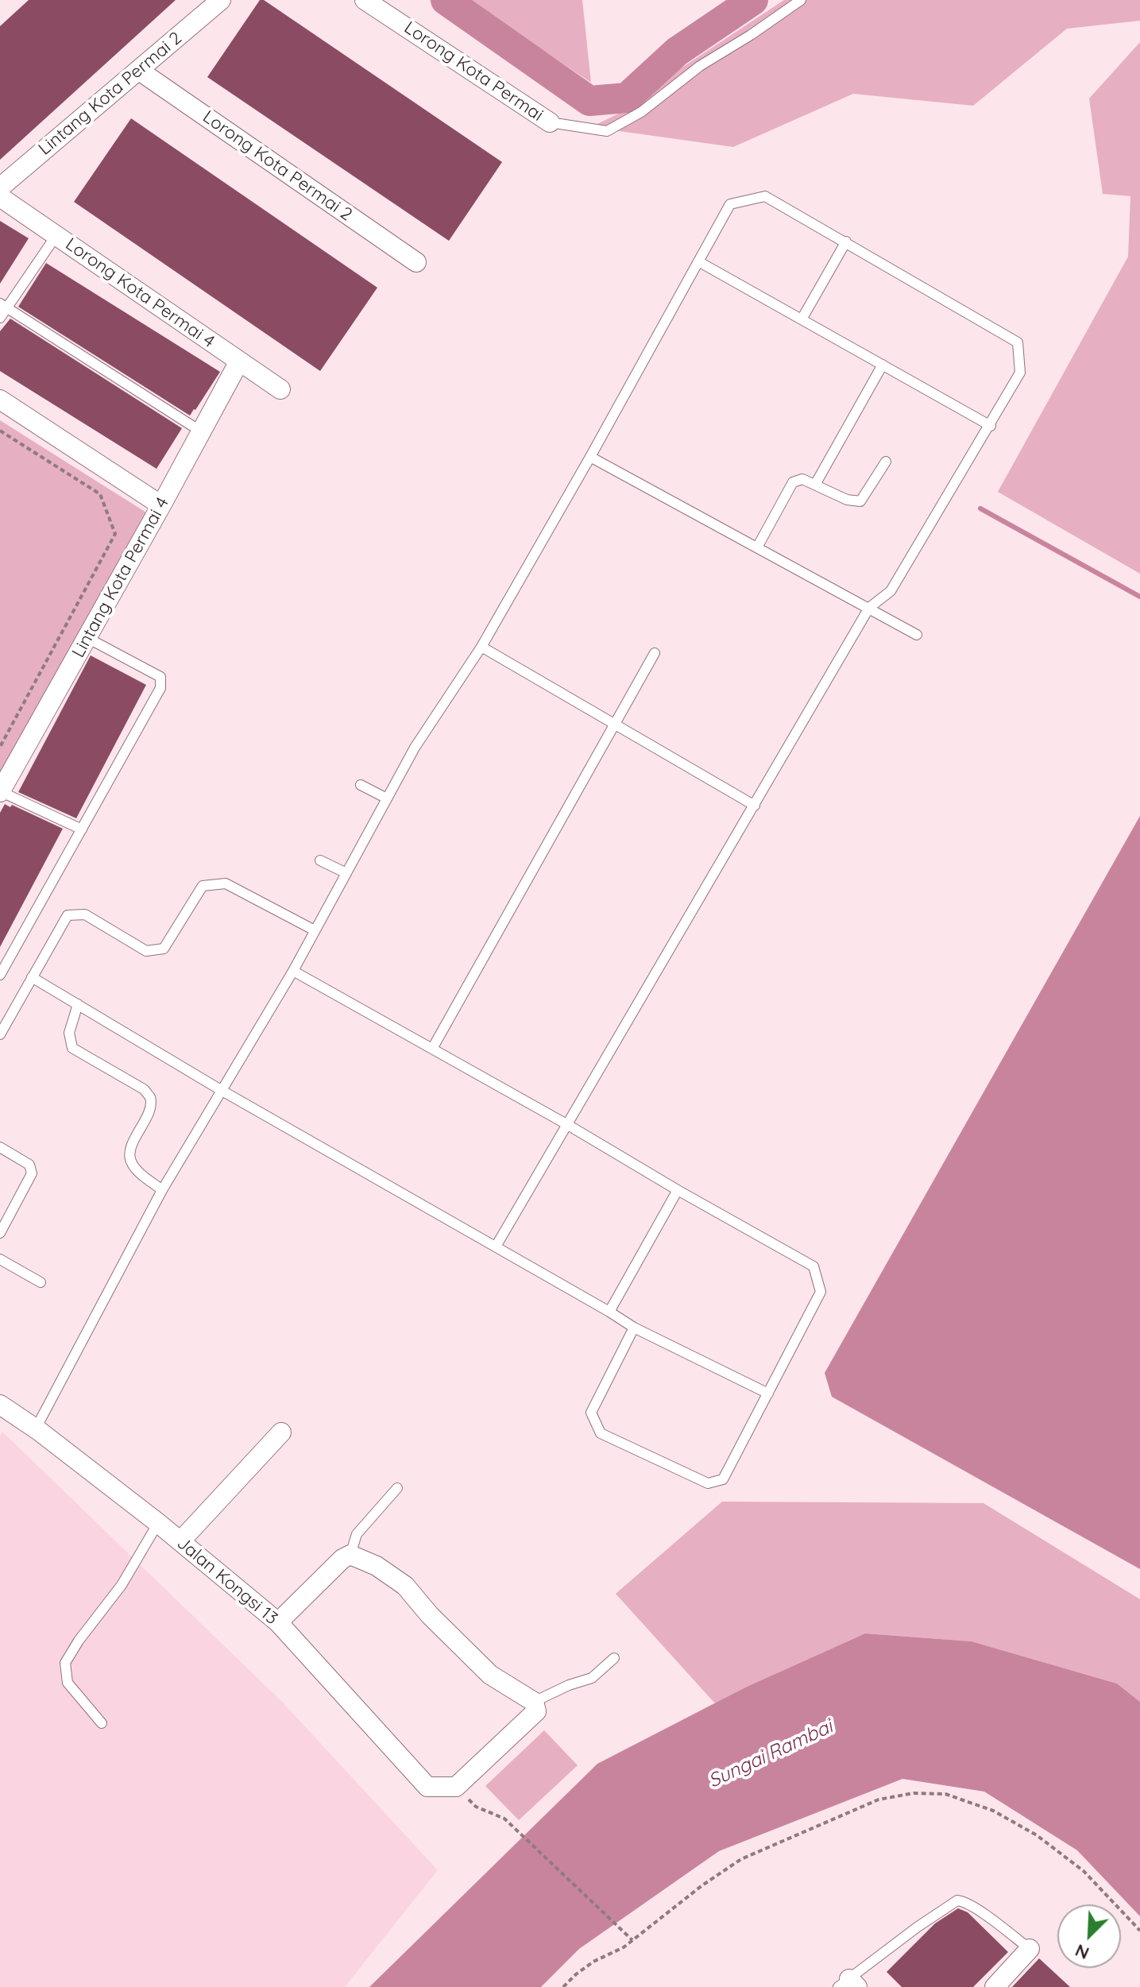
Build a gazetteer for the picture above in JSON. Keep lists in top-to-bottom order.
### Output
{
  "streets": {
    "street": [
      "Lorong Kota Permai",
      "Lintang Kota Permai 2",
      "Lorong Kota Permai 2",
      "Lorong Kota Permai 4",
      "Lintang Kota Permai 4",
      "Jalan Kongsi 13"
    ]
  },
  "crossings": [
    ["Lintang Kota Permai 2", "Lorong Kota Permai 2"],
    ["Lorong Kota Permai 4", "Lintang Kota Permai 4"]
  ],
  "water": ["Sungai Rambai"],
  "north": "bottom left"
}
